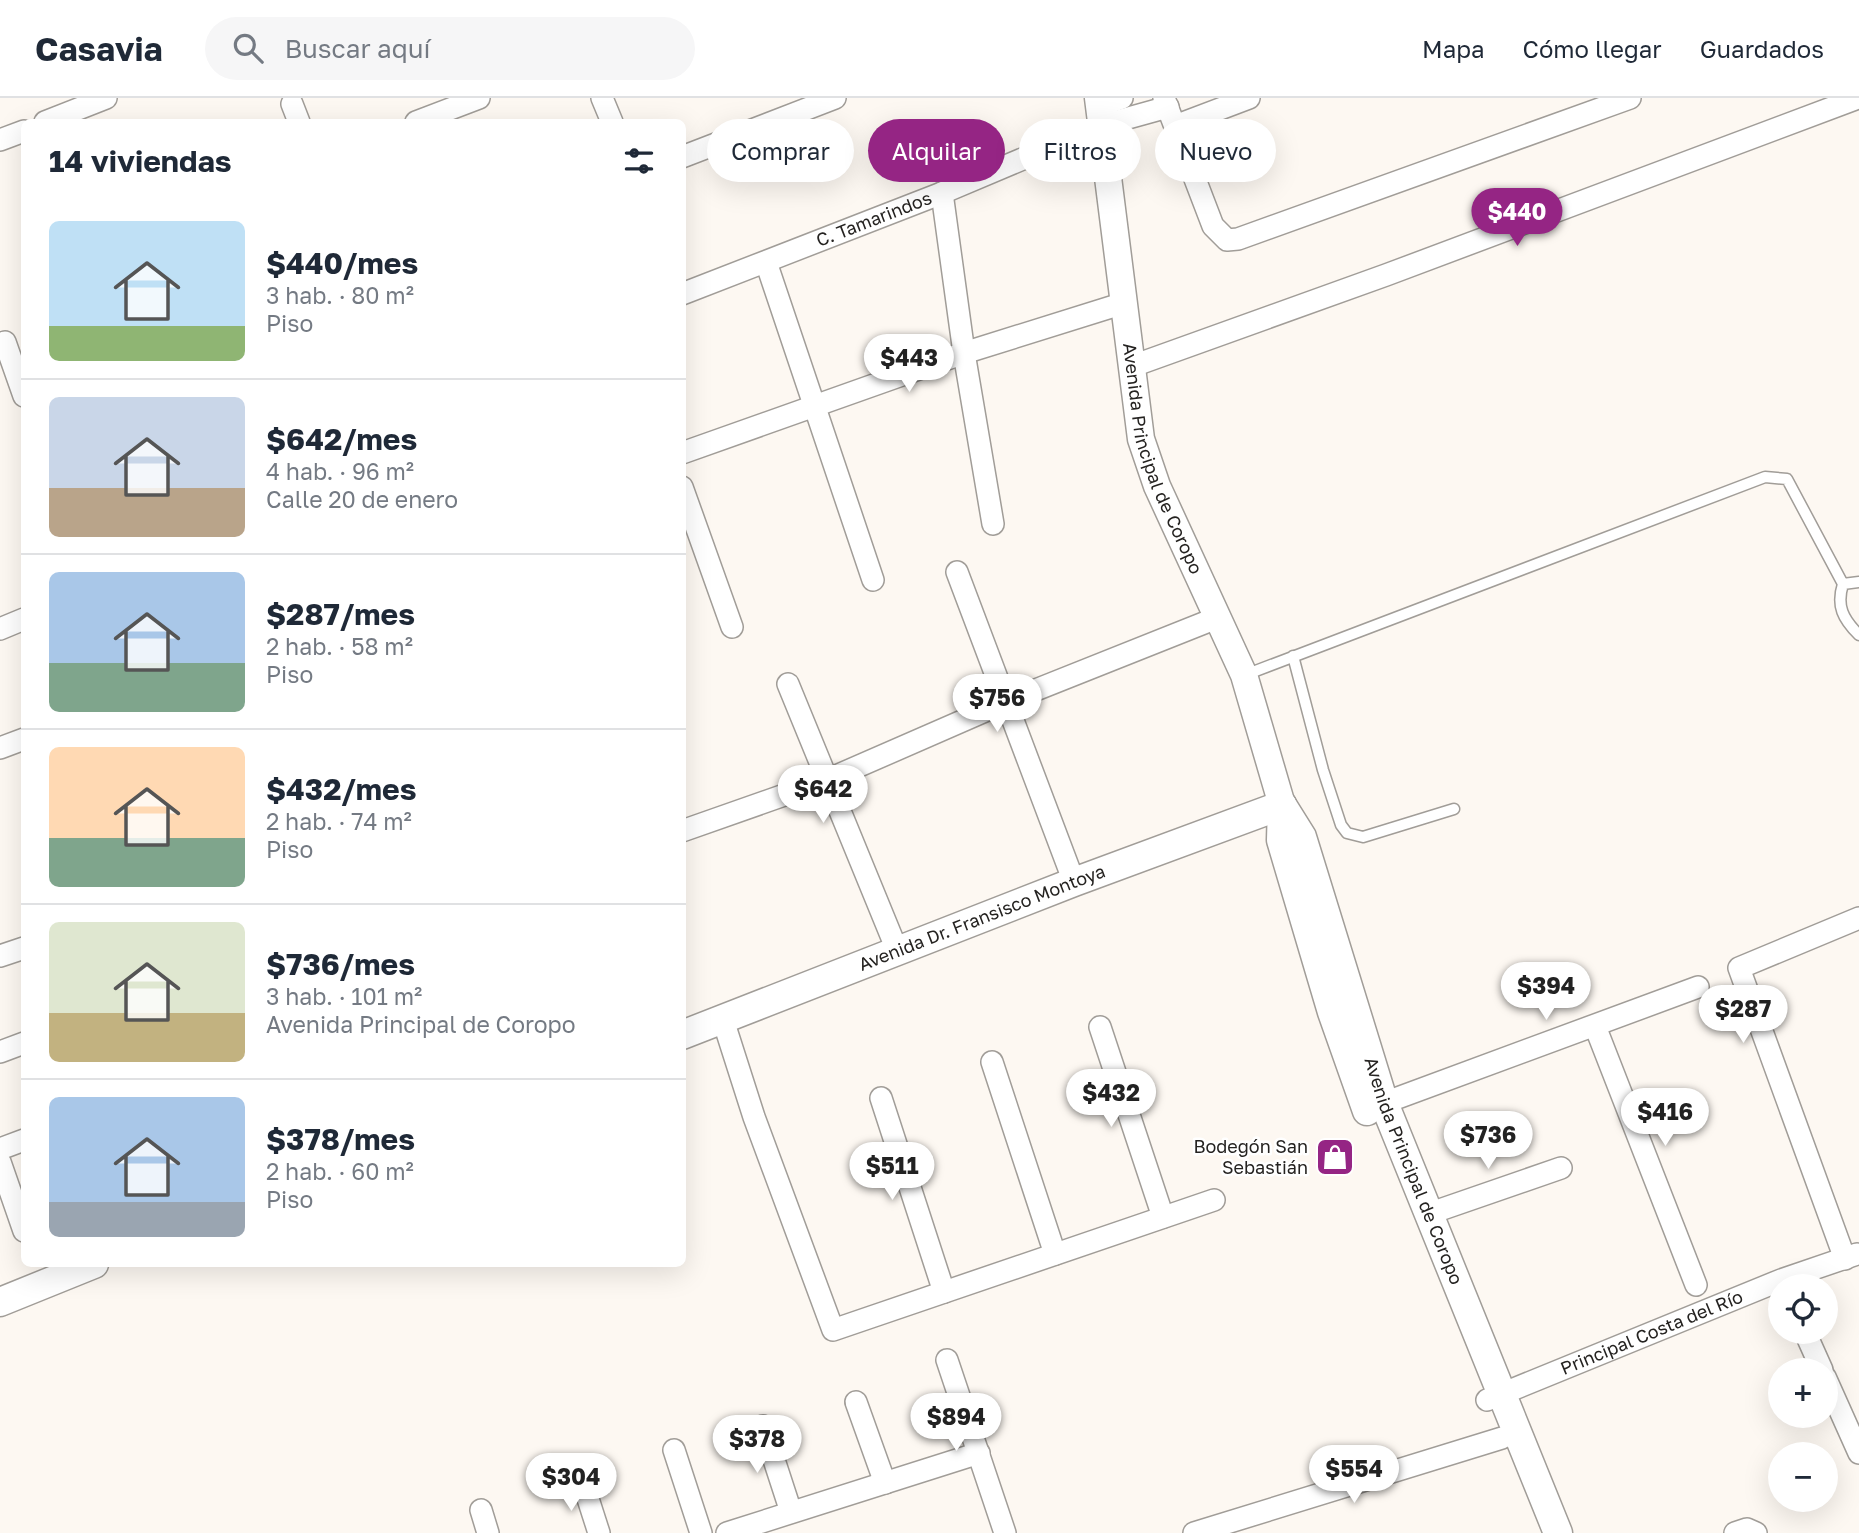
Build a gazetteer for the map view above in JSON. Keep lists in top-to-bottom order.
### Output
{
  "streets": {
    "main road": ["Avenida Principal de Coropo", "Avenida Dr. Fransisco Montoya"],
    "street": ["C. Tamarindos", "Principal Costa del Río"]
  },
  "crossings": [
    ["C. Tamarindos", "Avenida Principal de Coropo"],
    ["Avenida Principal de Coropo", "Avenida Dr. Fransisco Montoya"],
    ["Avenida Principal de Coropo", "Principal Costa del Río"]
  ],
  "places": {
    "shop": ["Bodegón San Sebastián"]
  },
  "page": {
    "header": "Casavia",
    "search": "Buscar aquí",
    "nav": ["Mapa", "Cómo llegar", "Guardados"],
    "chip": [
      "Comprar",
      "Alquilar",
      "Filtros",
      "Nuevo"
    ],
    "heading": "14 viviendas",
    "price": [
      "$440",
      "$443",
      "$756",
      "$642",
      "$394",
      "$287",
      "$432",
      "$416",
      "$736",
      "$511",
      "$894",
      "$378",
      "$554",
      "$304"
    ],
    "list": [
      {
        "name": "$440/mes",
        "note": "3 hab. · 80 m² · Piso"
      },
      {
        "name": "$642/mes",
        "note": "4 hab. · 96 m² · Calle 20 de enero"
      },
      {
        "name": "$287/mes",
        "note": "2 hab. · 58 m² · Piso"
      },
      {
        "name": "$432/mes",
        "note": "2 hab. · 74 m² · Piso"
      },
      {
        "name": "$736/mes",
        "note": "3 hab. · 101 m² · Avenida Principal de Coropo"
      },
      {
        "name": "$378/mes",
        "note": "2 hab. · 60 m² · Piso"
      }
    ],
    "map_buttons": ["+", "−"]
  }
}
